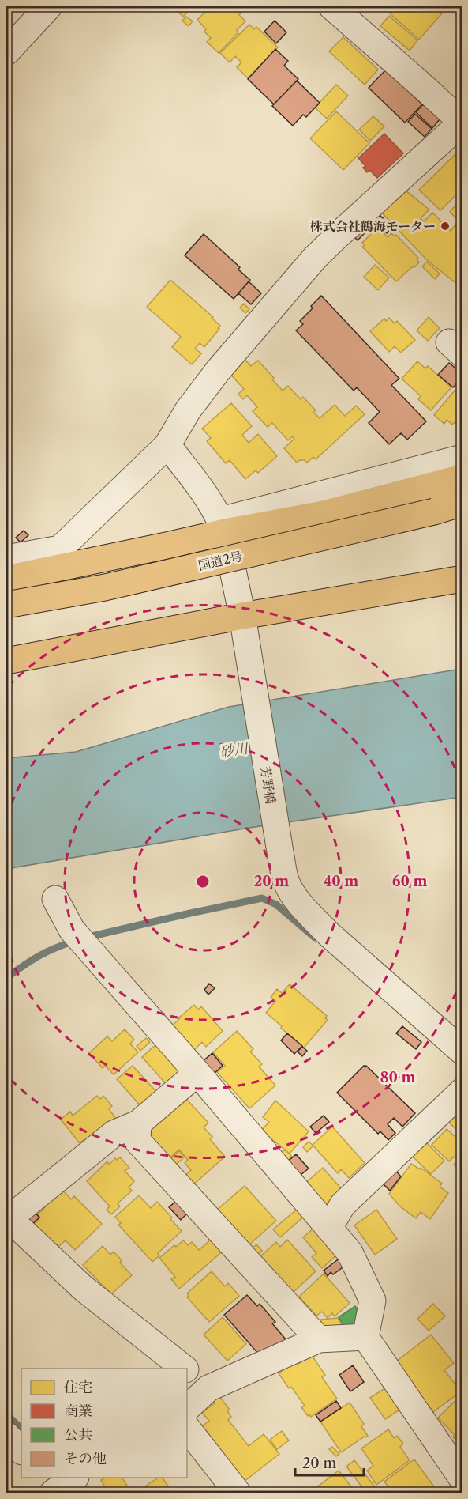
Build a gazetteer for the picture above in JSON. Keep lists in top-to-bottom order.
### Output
{
  "streets": {
    "highway": ["国道2号"],
    "street": ["芳野橋"]
  },
  "water": ["砂川"],
  "places": ["株式会社鶴海モーター"],
  "legend": [
    "住宅",
    "商業",
    "公共",
    "その他"
  ],
  "scale_bar": "20 m",
  "rings": [
    "20 m",
    "40 m",
    "60 m",
    "80 m"
  ]
}
